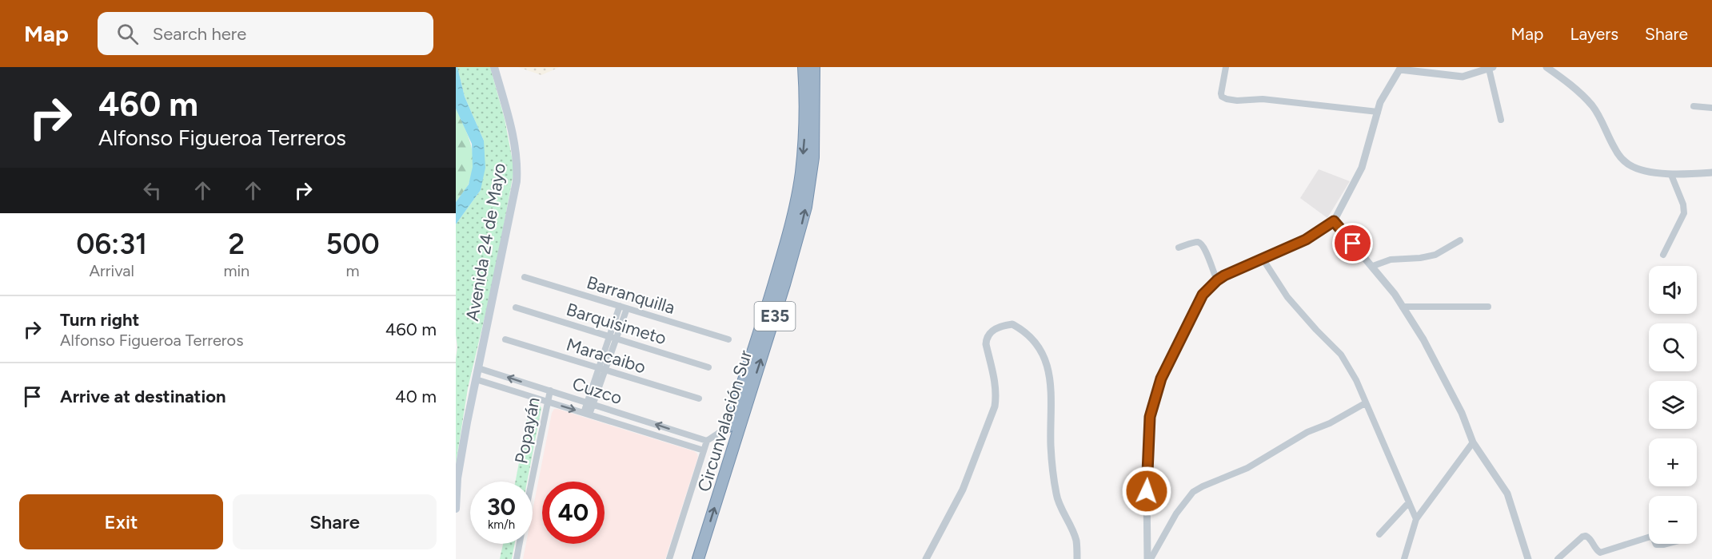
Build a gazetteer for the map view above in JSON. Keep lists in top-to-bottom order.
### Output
{
  "streets": {
    "highway": ["E35", "Circunvalación Sur"],
    "main road": ["Avenida 24 de Mayo"],
    "street": [
      "Barranquilla",
      "Barquisimeto",
      "Maracaibo",
      "Cuzco",
      "Popayán"
    ]
  },
  "crossings": [
    ["Avenida 24 de Mayo", "Cuzco"],
    ["Cuzco", "Popayán"]
  ],
  "page": {
    "header": "Map",
    "search": "Search here",
    "nav": ["Map", "Layers", "Share"],
    "turn": ["460 m", "Alfonso Figueroa Terreros"],
    "eta": [
      "06:31",
      "Arrival",
      "2",
      "min",
      "500",
      "m"
    ],
    "map_buttons": ["+", "−"],
    "list": [
      {
        "name": "Turn right",
        "note": "Alfonso Figueroa Terreros",
        "value": "460 m"
      },
      {
        "name": "Arrive at destination",
        "value": "40 m"
      }
    ],
    "speed": "30 km/h",
    "limit": "40",
    "buttons": ["Exit", "Share"]
  }
}
